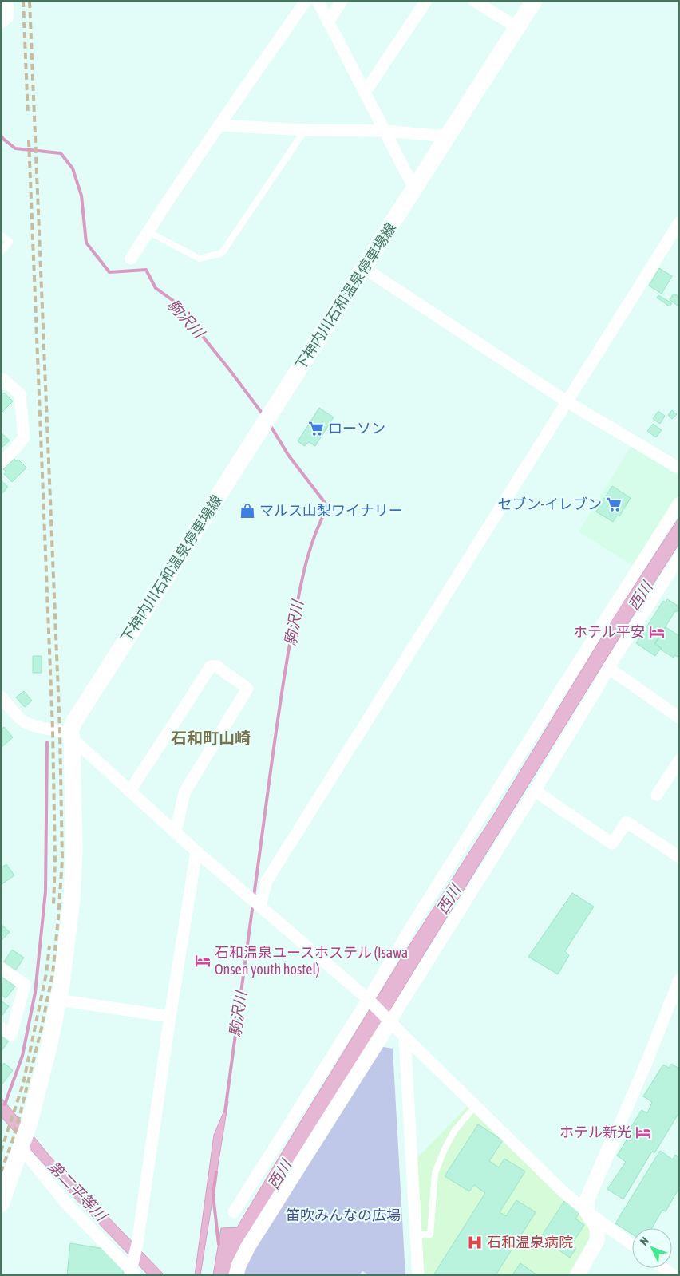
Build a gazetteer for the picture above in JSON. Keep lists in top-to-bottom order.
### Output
{
  "streets": {
    "main road": ["下神内川石和温泉停車場線"]
  },
  "districts": ["石和町山崎"],
  "water": ["駒沢川", "西川", "第二平等川"],
  "parks": ["笛吹みんなの広場"],
  "places": {
    "supermarket": ["ローソン", "セブン-イレブン"],
    "shop": ["マルス山梨ワイナリー"],
    "hotel": ["ホテル平安", "石和温泉ユースホステル (Isawa Onsen youth hostel)", "ホテル新光"],
    "hospital": ["石和温泉病院"]
  },
  "north": "top left"
}
